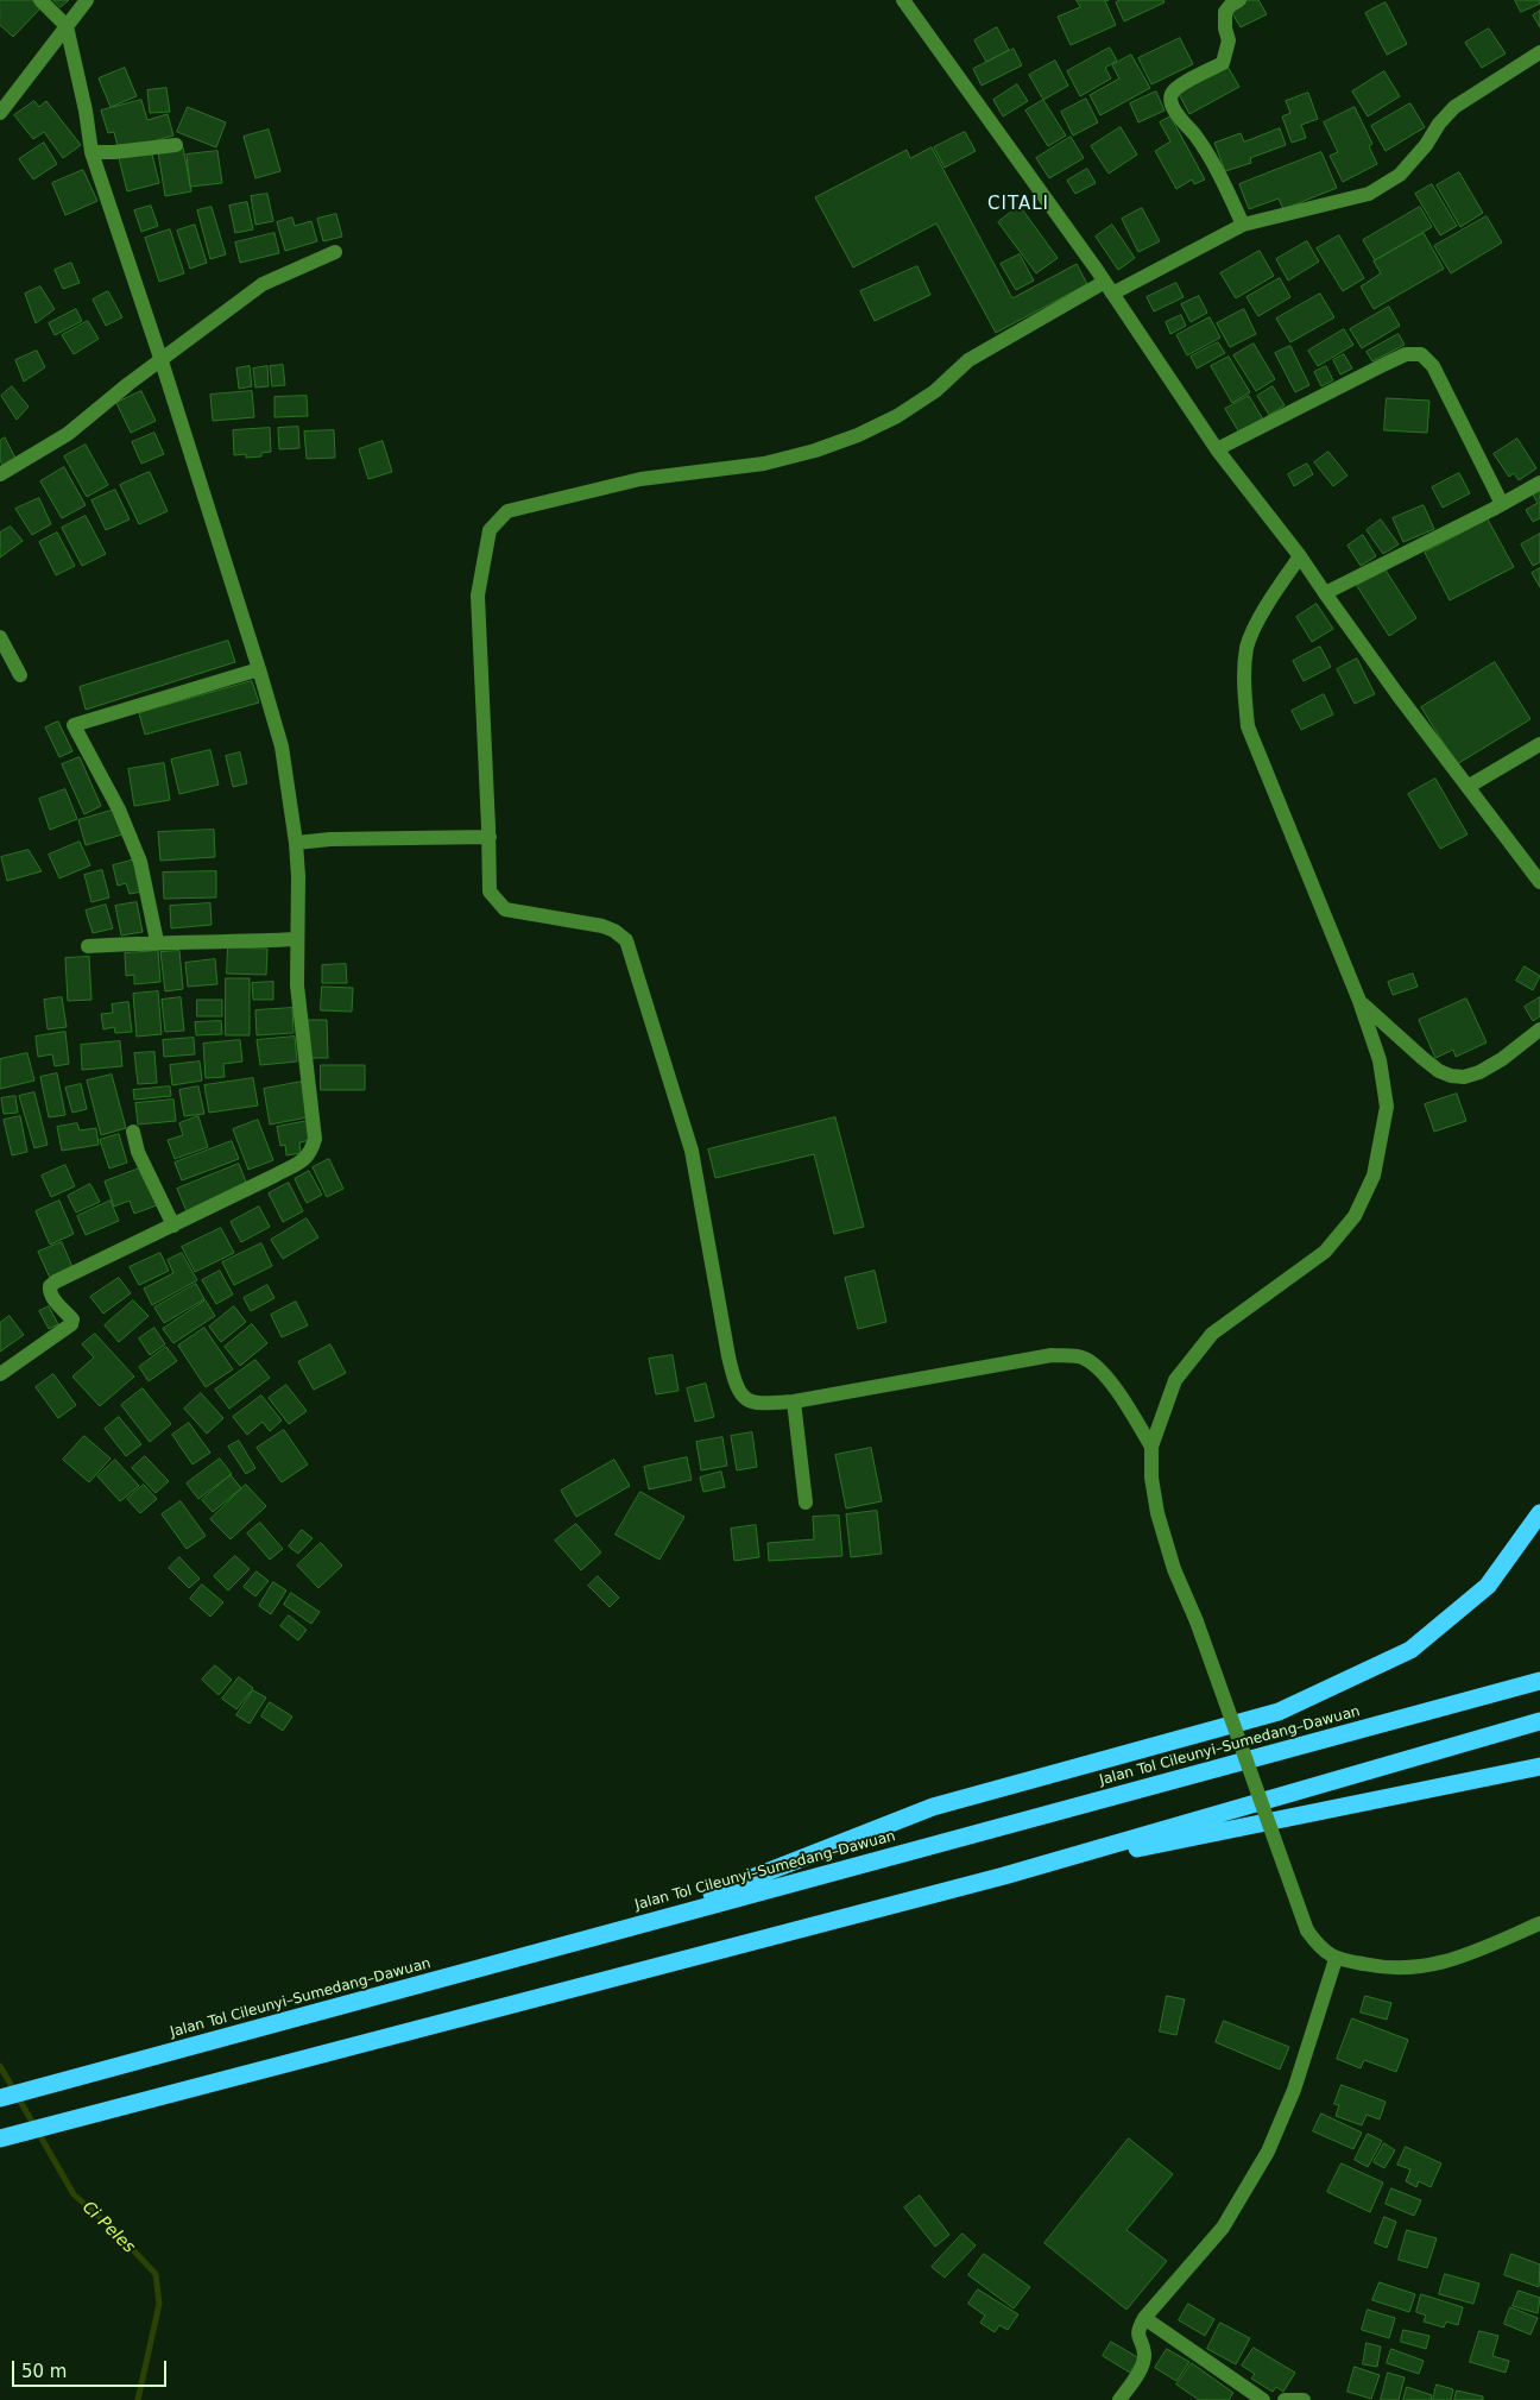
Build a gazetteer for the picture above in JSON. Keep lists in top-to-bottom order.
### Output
{
  "streets": {
    "highway": ["Jalan Tol Cileunyi–Sumedang–Dawuan"]
  },
  "districts": ["CITALI"],
  "water": ["Ci Peles"],
  "scale_bar": "50 m"
}
